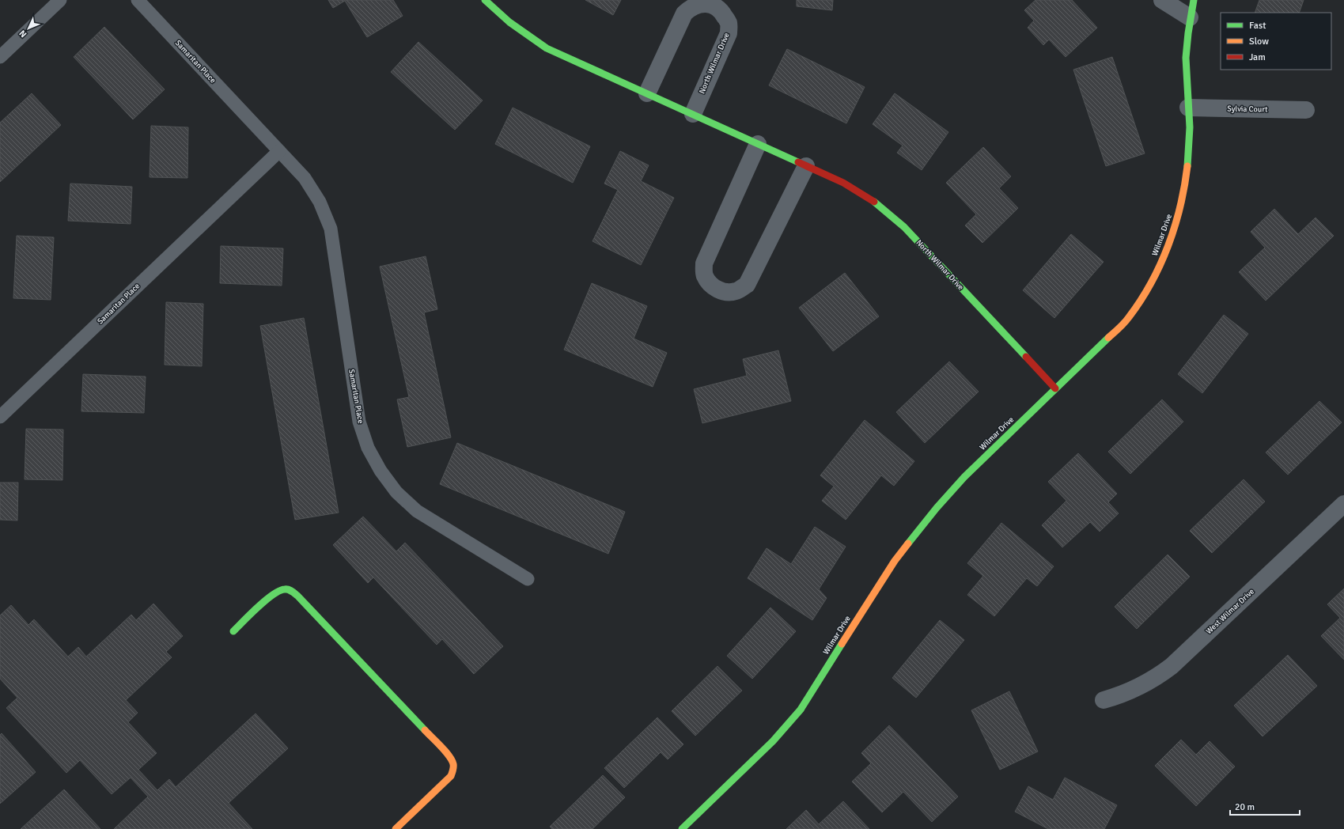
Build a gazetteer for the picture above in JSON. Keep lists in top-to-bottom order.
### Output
{
  "streets": {
    "street": [
      "North Wilmar Drive",
      "Sylvia Court",
      "Wilmar Drive",
      "West Wilmar Drive"
    ],
    "lane": ["Samaritan Place"]
  },
  "crossings": [
    ["North Wilmar Drive", "Wilmar Drive"],
    ["Sylvia Court", "Wilmar Drive"]
  ],
  "legend": ["Fast", "Slow", "Jam"],
  "scale_bar": "20 m",
  "north": "bottom left"
}
